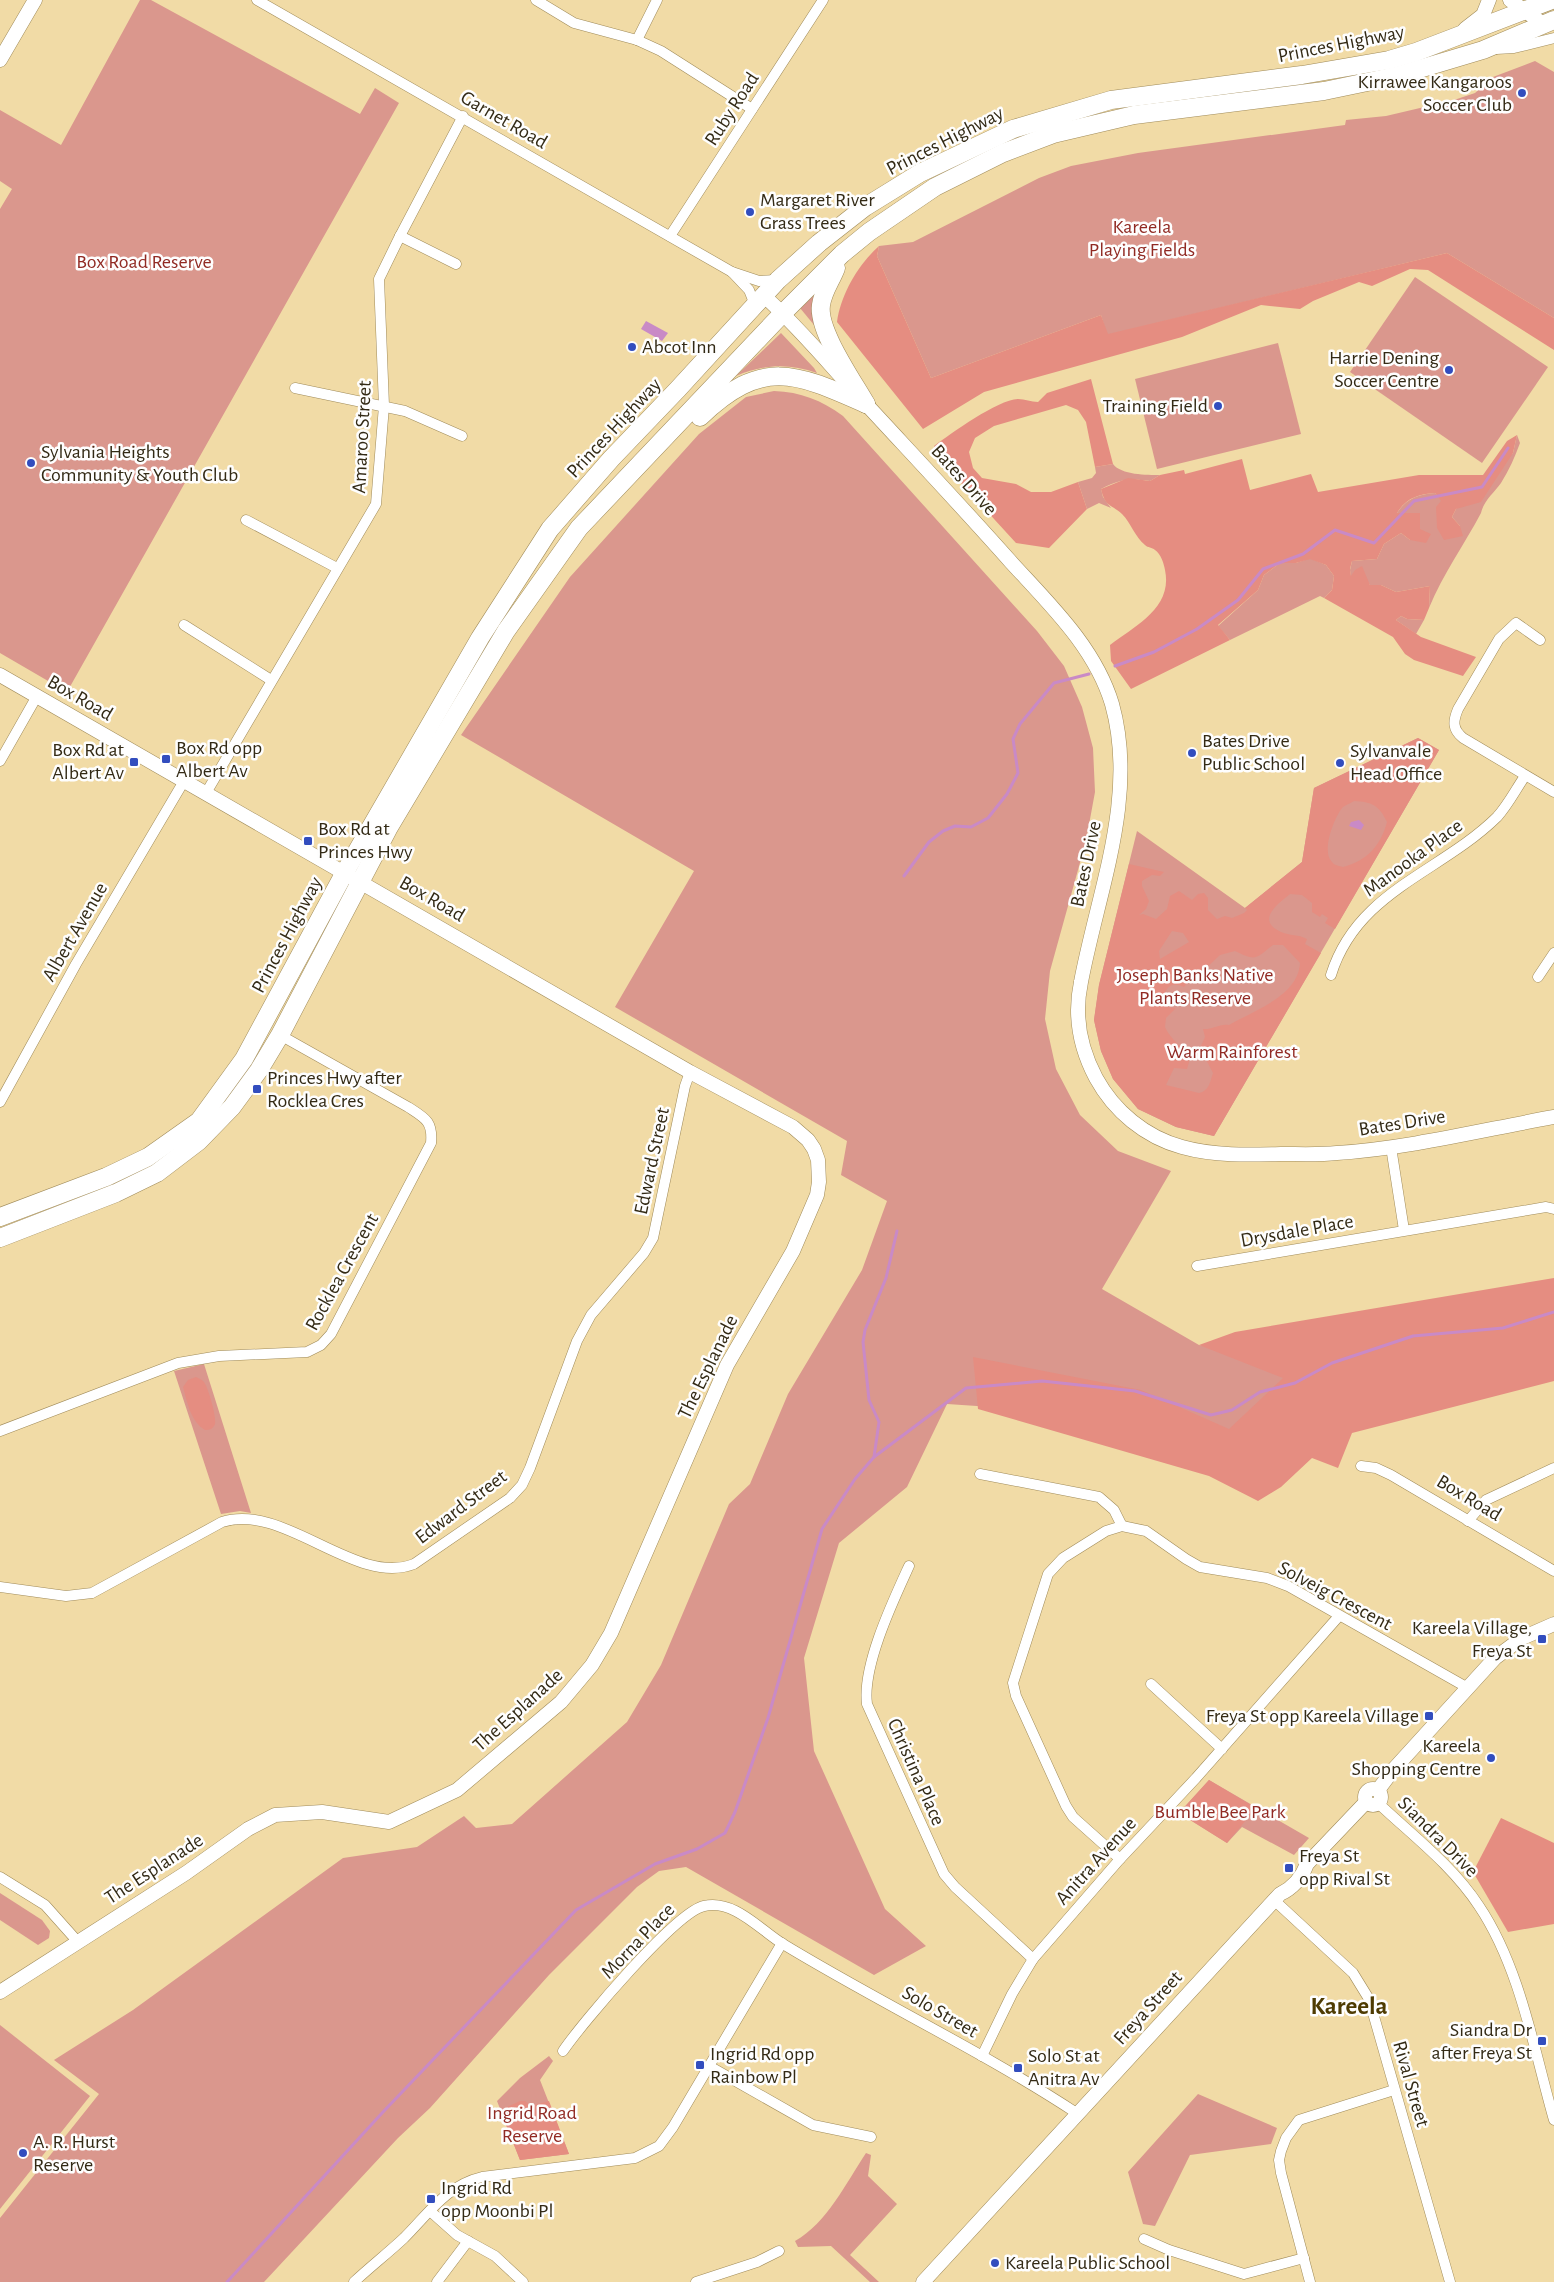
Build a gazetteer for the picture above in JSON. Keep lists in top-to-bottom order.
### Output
{
  "streets": {
    "highway": ["Princes Highway"],
    "street": [
      "Ruby Road",
      "Garnet Road",
      "Amaroo Street",
      "Bates Drive",
      "Box Road",
      "Manooka Place",
      "Albert Avenue",
      "Edward Street",
      "Drysdale Place",
      "Rocklea Crescent",
      "The Esplanade",
      "Solveig Crescent",
      "Christina Place",
      "Siandra Drive",
      "Anitra Avenue",
      "Morna Place",
      "Freya Street",
      "Solo Street",
      "Rival Street"
    ]
  },
  "crossings": [
    ["Princes Highway", "Garnet Road"],
    ["Princes Highway", "Bates Drive"],
    ["Princes Highway", "Box Road"],
    ["Princes Highway", "Rocklea Crescent"],
    ["Ruby Road", "Garnet Road"],
    ["Garnet Road", "Amaroo Street"],
    ["Garnet Road", "Bates Drive"],
    ["Amaroo Street", "Box Road"],
    ["Box Road", "Albert Avenue"],
    ["Box Road", "Edward Street"],
    ["Box Road", "The Esplanade"],
    ["Solveig Crescent", "Anitra Avenue"],
    ["Solveig Crescent", "Freya Street"],
    ["Christina Place", "Anitra Avenue"],
    ["Siandra Drive", "Freya Street"],
    ["Anitra Avenue", "Solo Street"],
    ["Morna Place", "Solo Street"],
    ["Freya Street", "Solo Street"],
    ["Freya Street", "Rival Street"]
  ],
  "districts": ["Kareela"],
  "parks": [
    "Kareela Playing Fields",
    "Box Road Reserve",
    "Joseph Banks Native Plants Reserve",
    "Warm Rainforest",
    "Bumble Bee Park",
    "Ingrid Road Reserve"
  ],
  "places": {
    "other": [
      "Kirrawee Kangaroos Soccer Club",
      "Margaret River Grass Trees",
      "Abcot Inn",
      "Harrie Dening Soccer Centre",
      "Training Field",
      "Sylvania Heights Community & Youth Club",
      "Bates Drive Public School",
      "Sylvanvale Head Office",
      "Kareela Shopping Centre",
      "A. R. Hurst Reserve",
      "Kareela Public School"
    ],
    "transit": [
      "Box Rd opp Albert Av",
      "Box Rd at Albert Av",
      "Box Rd at Princes Hwy",
      "Princes Hwy after Rocklea Cres",
      "Kareela Village, Freya St",
      "Freya St opp Kareela Village",
      "Freya St opp Rival St",
      "Siandra Dr after Freya St",
      "Ingrid Rd opp Rainbow Pl",
      "Solo St at Anitra Av",
      "Ingrid Rd opp Moonbi Pl"
    ]
  }
}
